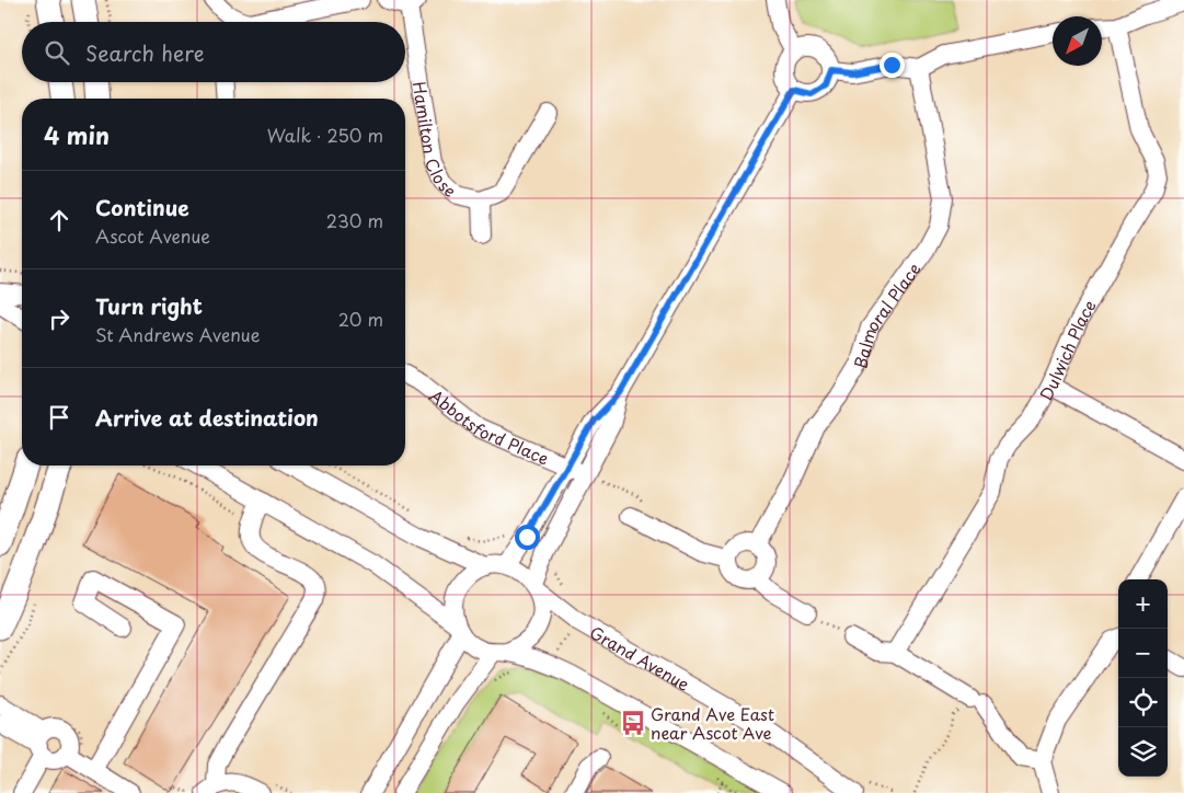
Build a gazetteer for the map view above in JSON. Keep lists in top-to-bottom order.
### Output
{
  "streets": {
    "street": [
      "Hamilton Close",
      "Balmoral Place",
      "Dulwich Place",
      "Abbotsford Place",
      "Grand Avenue"
    ]
  },
  "places": {
    "bus stop": ["Grand Ave East near Ascot Ave"]
  },
  "north": "bottom left",
  "page": {
    "search": "Search here",
    "heading": ["4 min", "Walk · 250 m"],
    "list": [
      ["Continue", "Ascot Avenue", "230 m"],
      ["Turn right", "St Andrews Avenue", "20 m"],
      "Arrive at destination"
    ],
    "map_buttons": ["+", "−"]
  }
}
